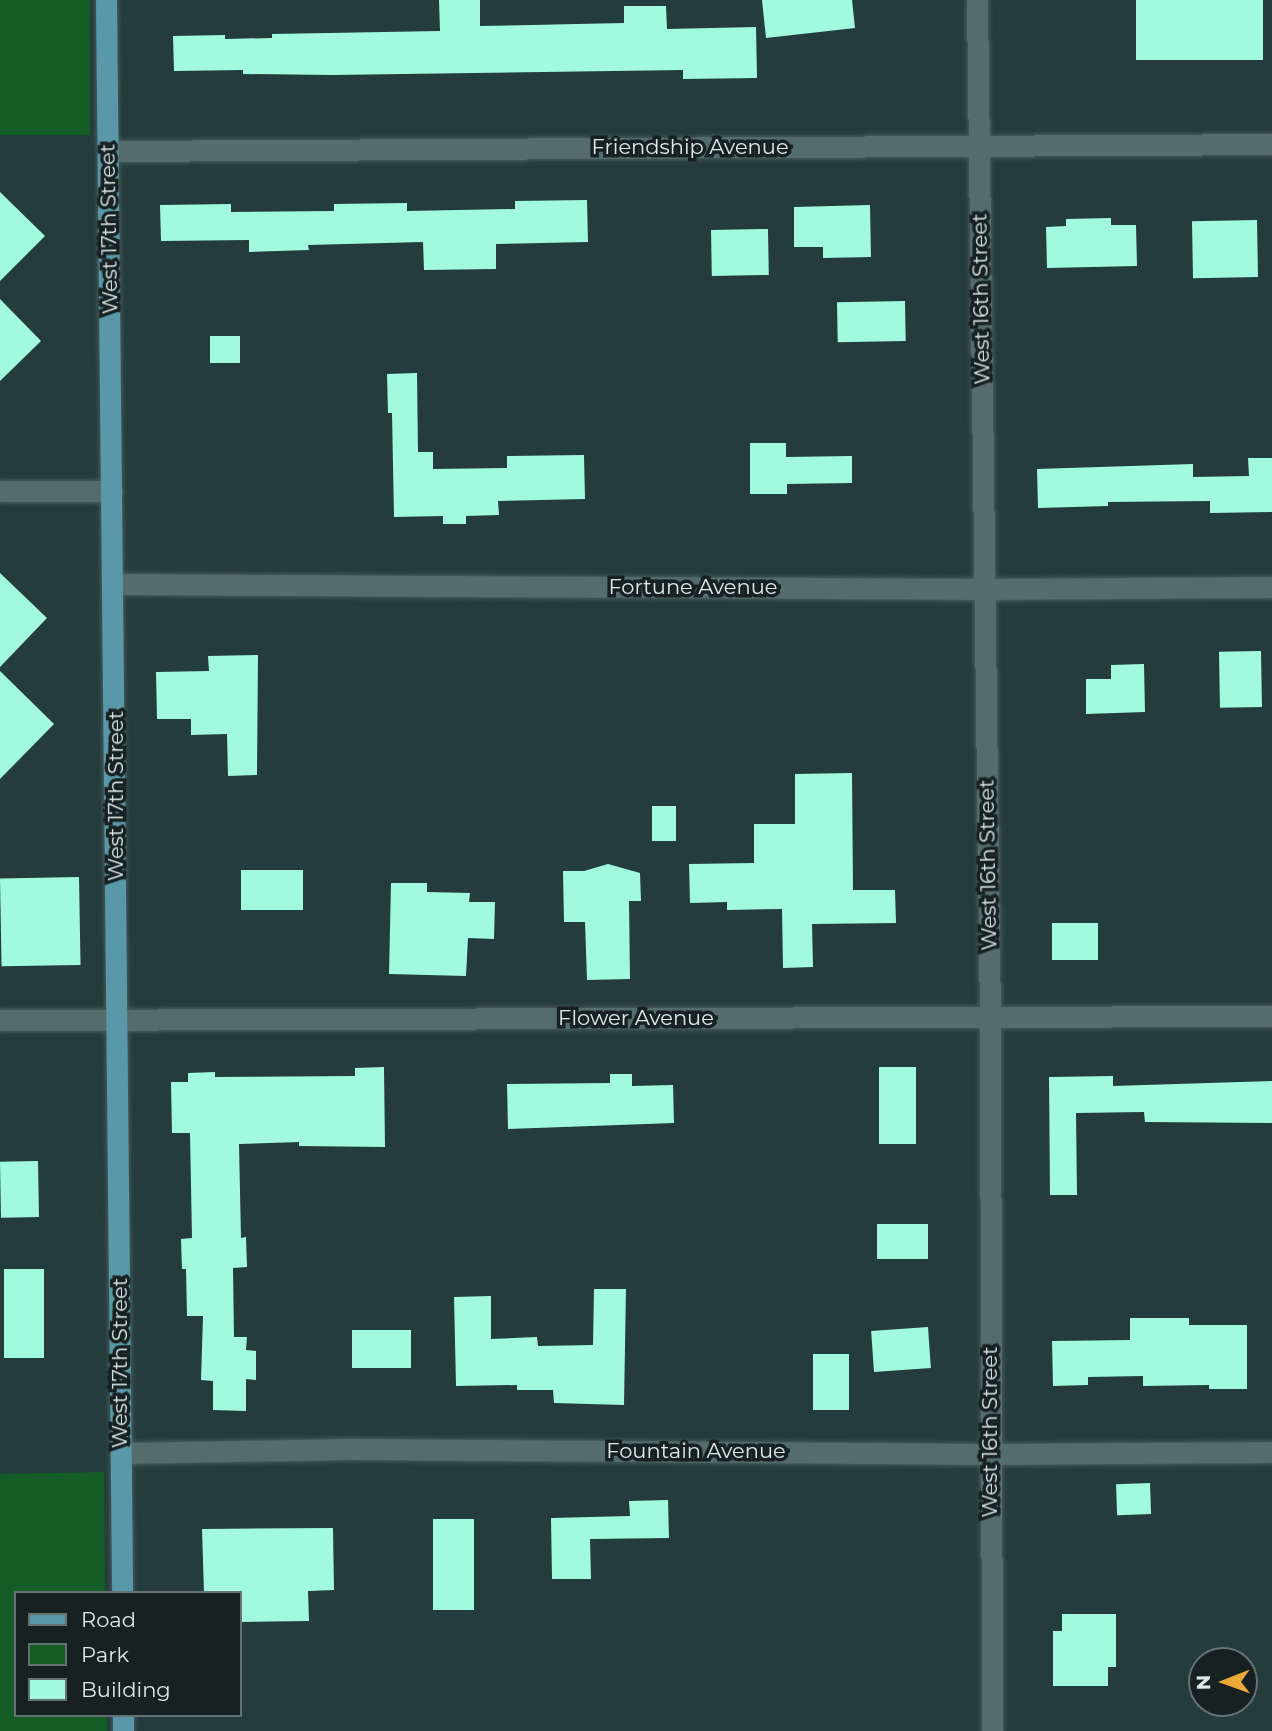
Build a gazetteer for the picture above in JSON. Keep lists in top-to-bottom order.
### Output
{
  "streets": {
    "main road": ["West 17th Street"],
    "street": [
      "Friendship Avenue",
      "West 16th Street",
      "Fortune Avenue",
      "Flower Avenue",
      "Fountain Avenue"
    ]
  },
  "crossings": [
    ["Friendship Avenue", "West 17th Street"],
    ["Friendship Avenue", "West 16th Street"],
    ["West 17th Street", "Fortune Avenue"],
    ["West 17th Street", "Flower Avenue"],
    ["West 17th Street", "Fountain Avenue"],
    ["West 16th Street", "Fortune Avenue"],
    ["West 16th Street", "Flower Avenue"],
    ["West 16th Street", "Fountain Avenue"]
  ],
  "legend": ["Road", "Park", "Building"],
  "north": "left"
}
